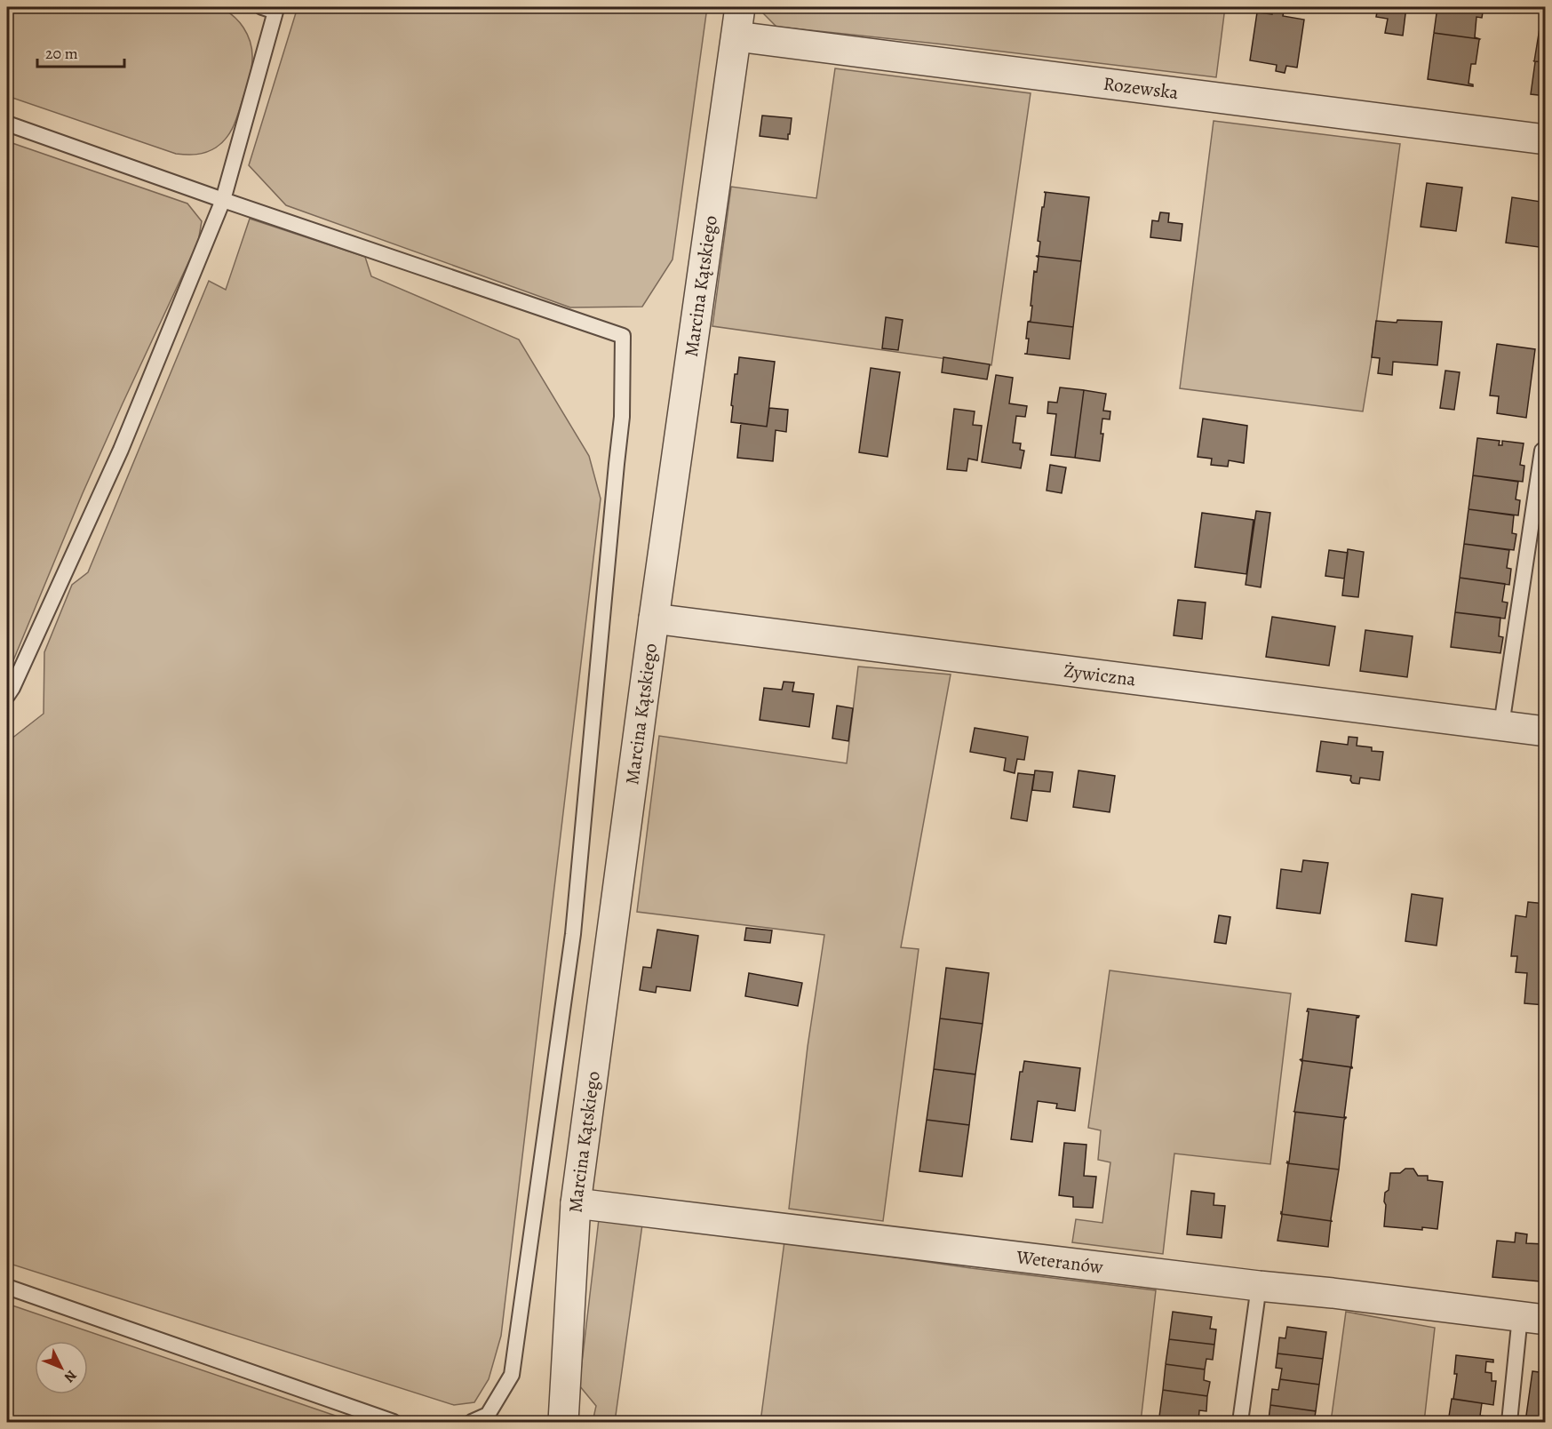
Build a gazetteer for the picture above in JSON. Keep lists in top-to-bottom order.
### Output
{
  "streets": {
    "street": [
      "Rozewska",
      "Marcina Kątskiego",
      "Żywiczna",
      "Weteranów"
    ]
  },
  "crossings": [
    ["Rozewska", "Marcina Kątskiego"],
    ["Marcina Kątskiego", "Żywiczna"],
    ["Marcina Kątskiego", "Weteranów"]
  ],
  "scale_bar": "20 m",
  "north": "bottom right"
}
